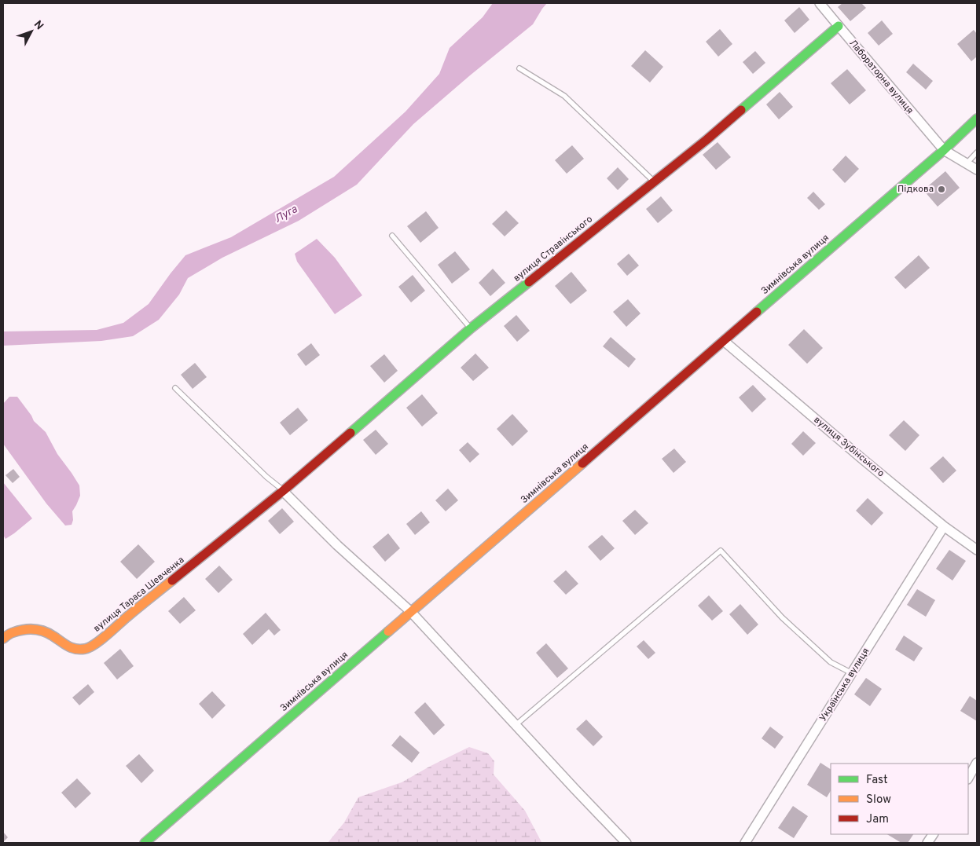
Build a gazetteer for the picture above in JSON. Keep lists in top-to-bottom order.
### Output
{
  "streets": {
    "main road": ["вулиця Стравінського", "Зимнівська вулиця", "вулиця Тараса Шевченка"],
    "street": ["Лабораторна вулиця", "вулиця Зубінського", "Українська вулиця"]
  },
  "crossings": [
    ["Лабораторна вулиця", "вулиця Стравінського"],
    ["Лабораторна вулиця", "Зимнівська вулиця"],
    ["вулиця Стравінського", "вулиця Тараса Шевченка"],
    ["Зимнівська вулиця", "вулиця Зубінського"],
    ["вулиця Зубінського", "Українська вулиця"]
  ],
  "water": ["Луга"],
  "places": ["Підкова"],
  "legend": ["Fast", "Slow", "Jam"],
  "north": "top right"
}
